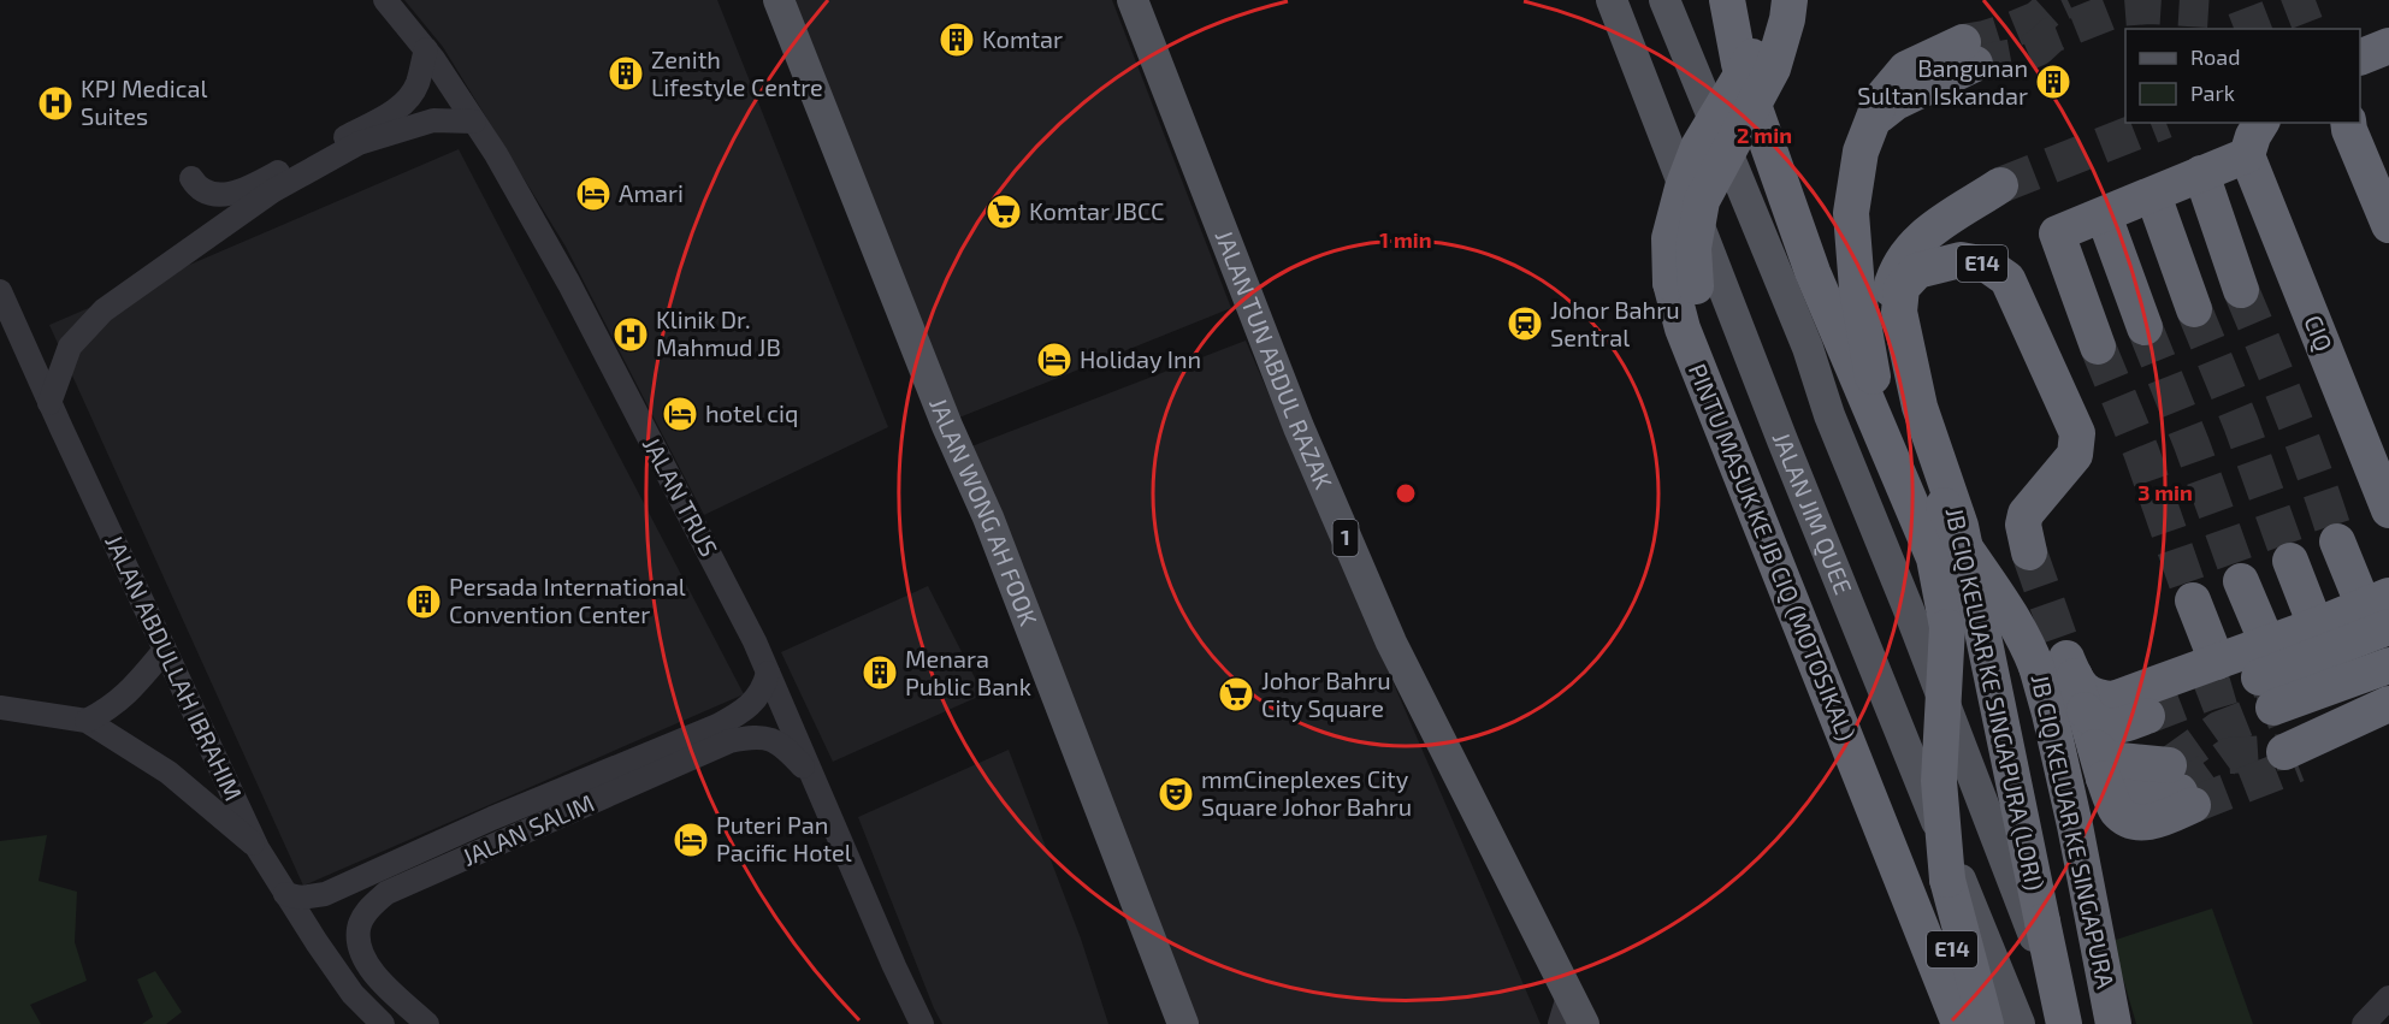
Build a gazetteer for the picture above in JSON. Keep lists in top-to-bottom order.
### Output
{
  "streets": {
    "highway": [
      "E14",
      "CIQ",
      "PINTU MASUK KE JB CIQ (MOTOSIKAL)",
      "JB CIQ KELUAR KE SINGAPURA (LORI)",
      "JB CIQ KELUAR KE SINGAPURA"
    ],
    "main road": [
      "JALAN TUN ABDUL RAZAK",
      "JALAN WONG AH FOOK",
      "JALAN JIM QUEE",
      "1"
    ],
    "street": ["JALAN TRUS", "JALAN ABDULLAH IBRAHIM", "JALAN SALIM"]
  },
  "crossings": [
    ["JALAN TRUS", "JALAN SALIM"],
    ["JALAN ABDULLAH IBRAHIM", "JALAN SALIM"]
  ],
  "places": {
    "building": [
      "Komtar",
      "Zenith Lifestyle Centre",
      "Bangunan Sultan Iskandar",
      "Persada International Convention Center",
      "Menara Public Bank"
    ],
    "hospital": ["KPJ Medical Suites", "Klinik Dr. Mahmud JB"],
    "hotel": [
      "Amari",
      "Holiday Inn",
      "hotel ciq",
      "Puteri Pan Pacific Hotel"
    ],
    "supermarket": ["Komtar JBCC", "Johor Bahru City Square"],
    "station": ["Johor Bahru Sentral"],
    "theatre": ["mmCineplexes City Square Johor Bahru"]
  },
  "legend": ["Road", "Park"],
  "rings": ["2 min", "1 min", "3 min"]
}
